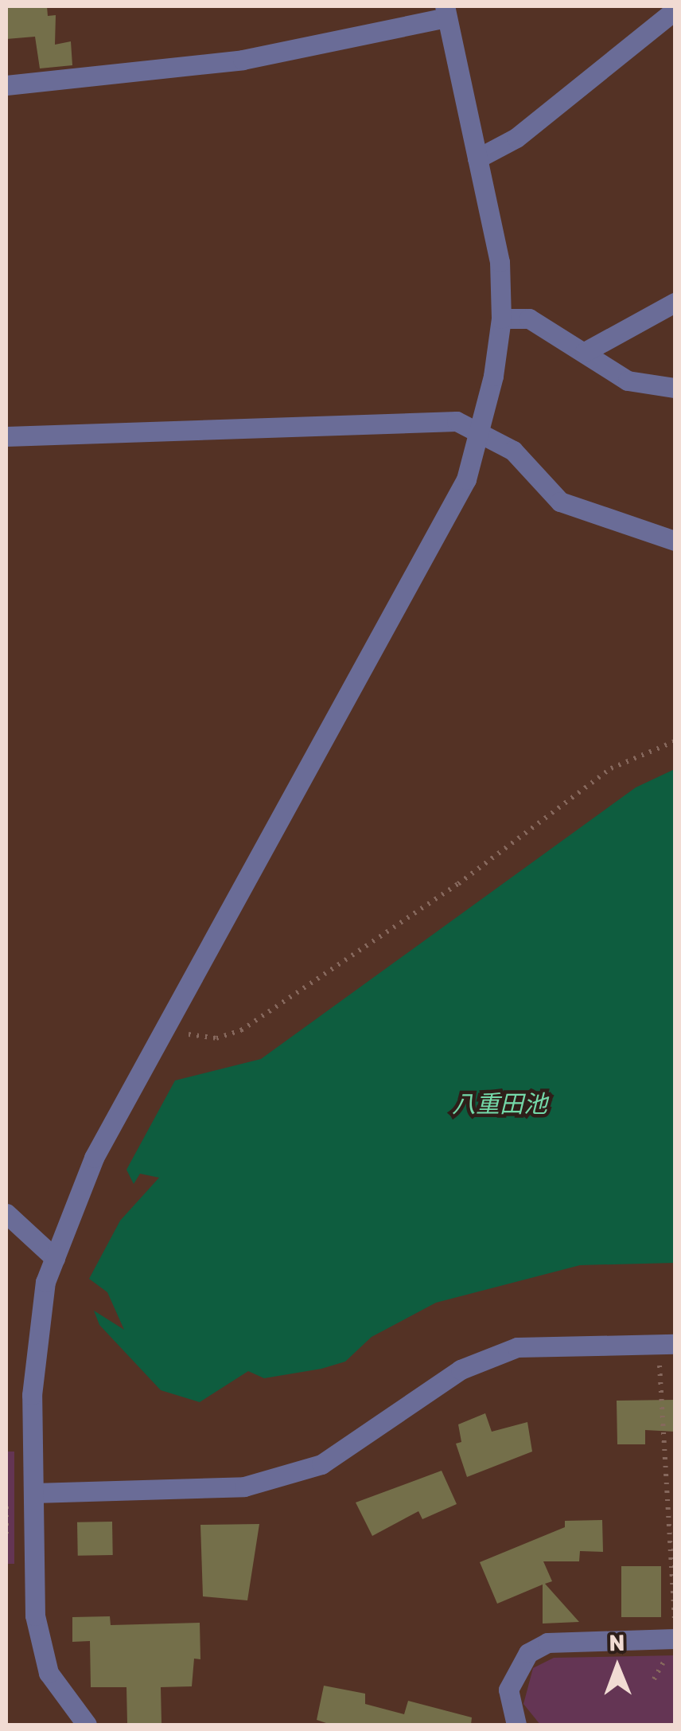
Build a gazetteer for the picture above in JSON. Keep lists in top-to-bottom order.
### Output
{
  "water": ["八重田池"],
  "north": "top"
}
